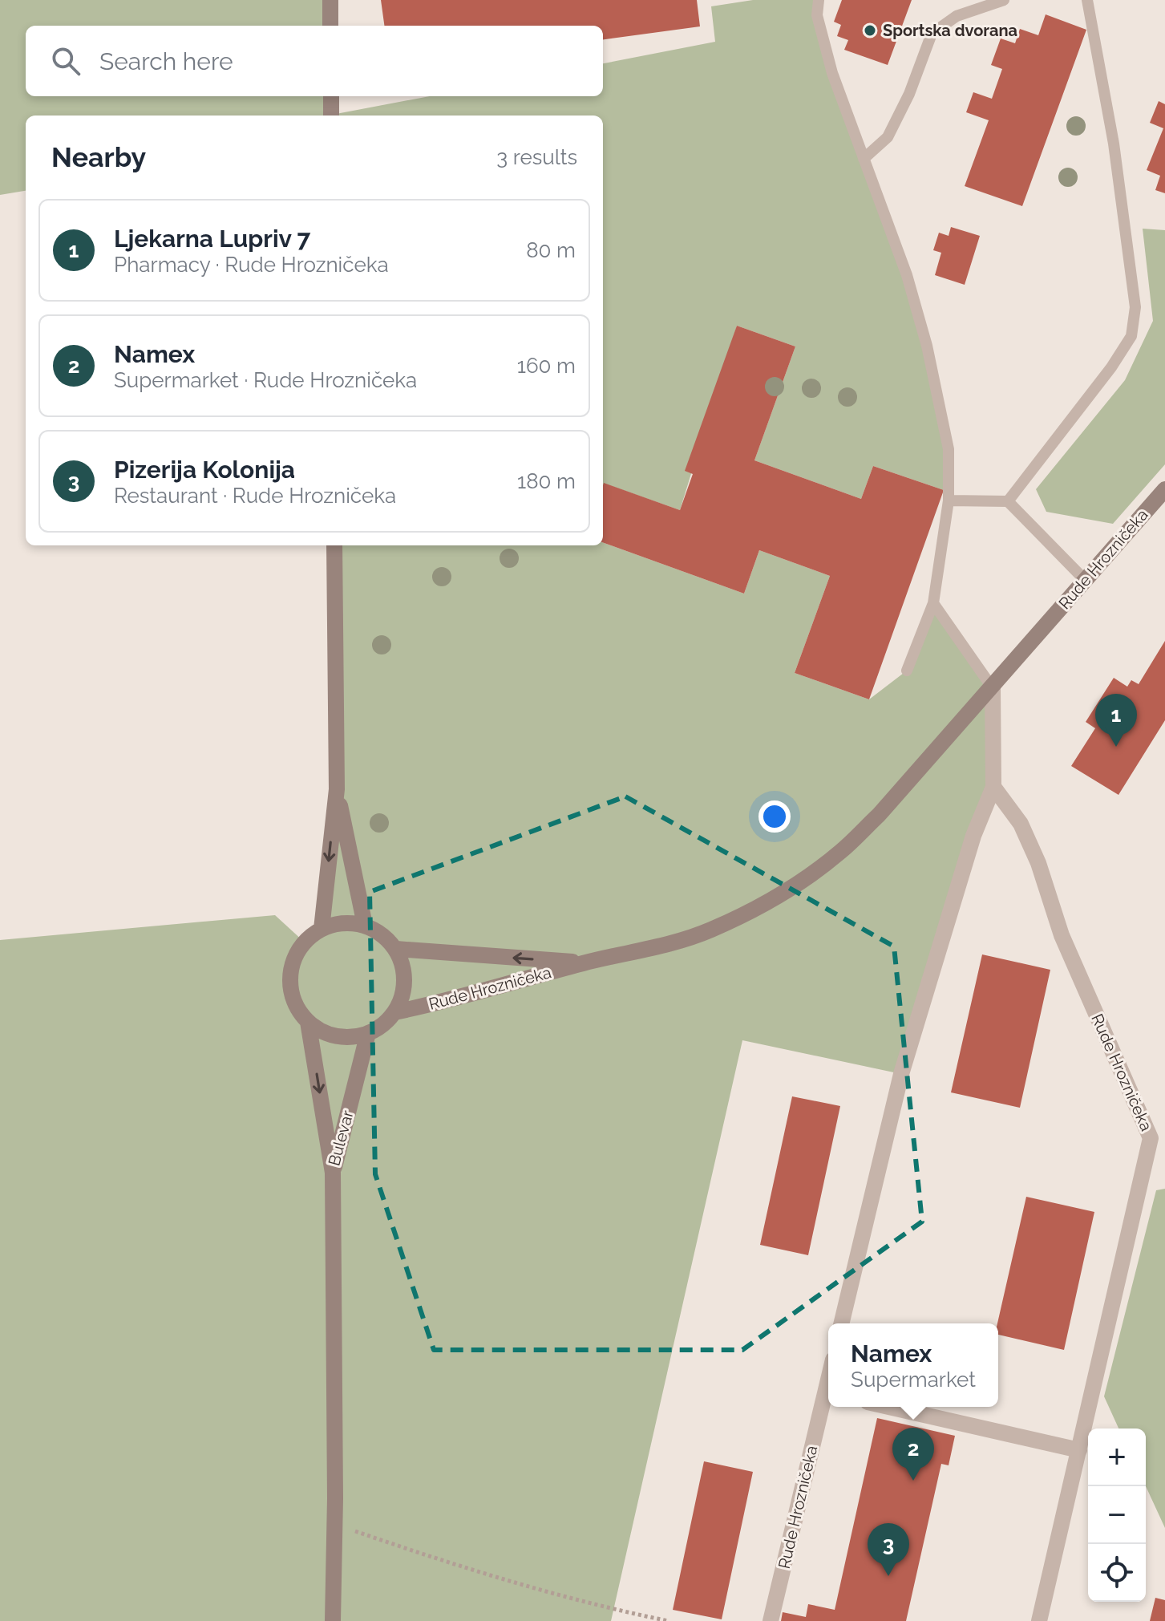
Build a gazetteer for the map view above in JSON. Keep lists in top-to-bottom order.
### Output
{
  "streets": {
    "main road": ["Rude Hrozničeka", "Bulevar"]
  },
  "crossings": [
    ["Rude Hrozničeka", "Bulevar"]
  ],
  "places": ["Sportska dvorana"],
  "page": {
    "search": "Search here",
    "heading": ["Nearby", "3 results"],
    "list": [
      {
        "mark": "1",
        "name": "Ljekarna Lupriv 7",
        "note": "Pharmacy · Rude Hrozničeka",
        "value": "80 m"
      },
      {
        "mark": "2",
        "name": "Namex",
        "note": "Supermarket · Rude Hrozničeka",
        "value": "160 m"
      },
      {
        "mark": "3",
        "name": "Pizerija Kolonija",
        "note": "Restaurant · Rude Hrozničeka",
        "value": "180 m"
      }
    ],
    "pins": ["1", "2", "3"],
    "popup": ["Namex", "Supermarket"],
    "map_buttons": ["+", "−"]
  }
}
